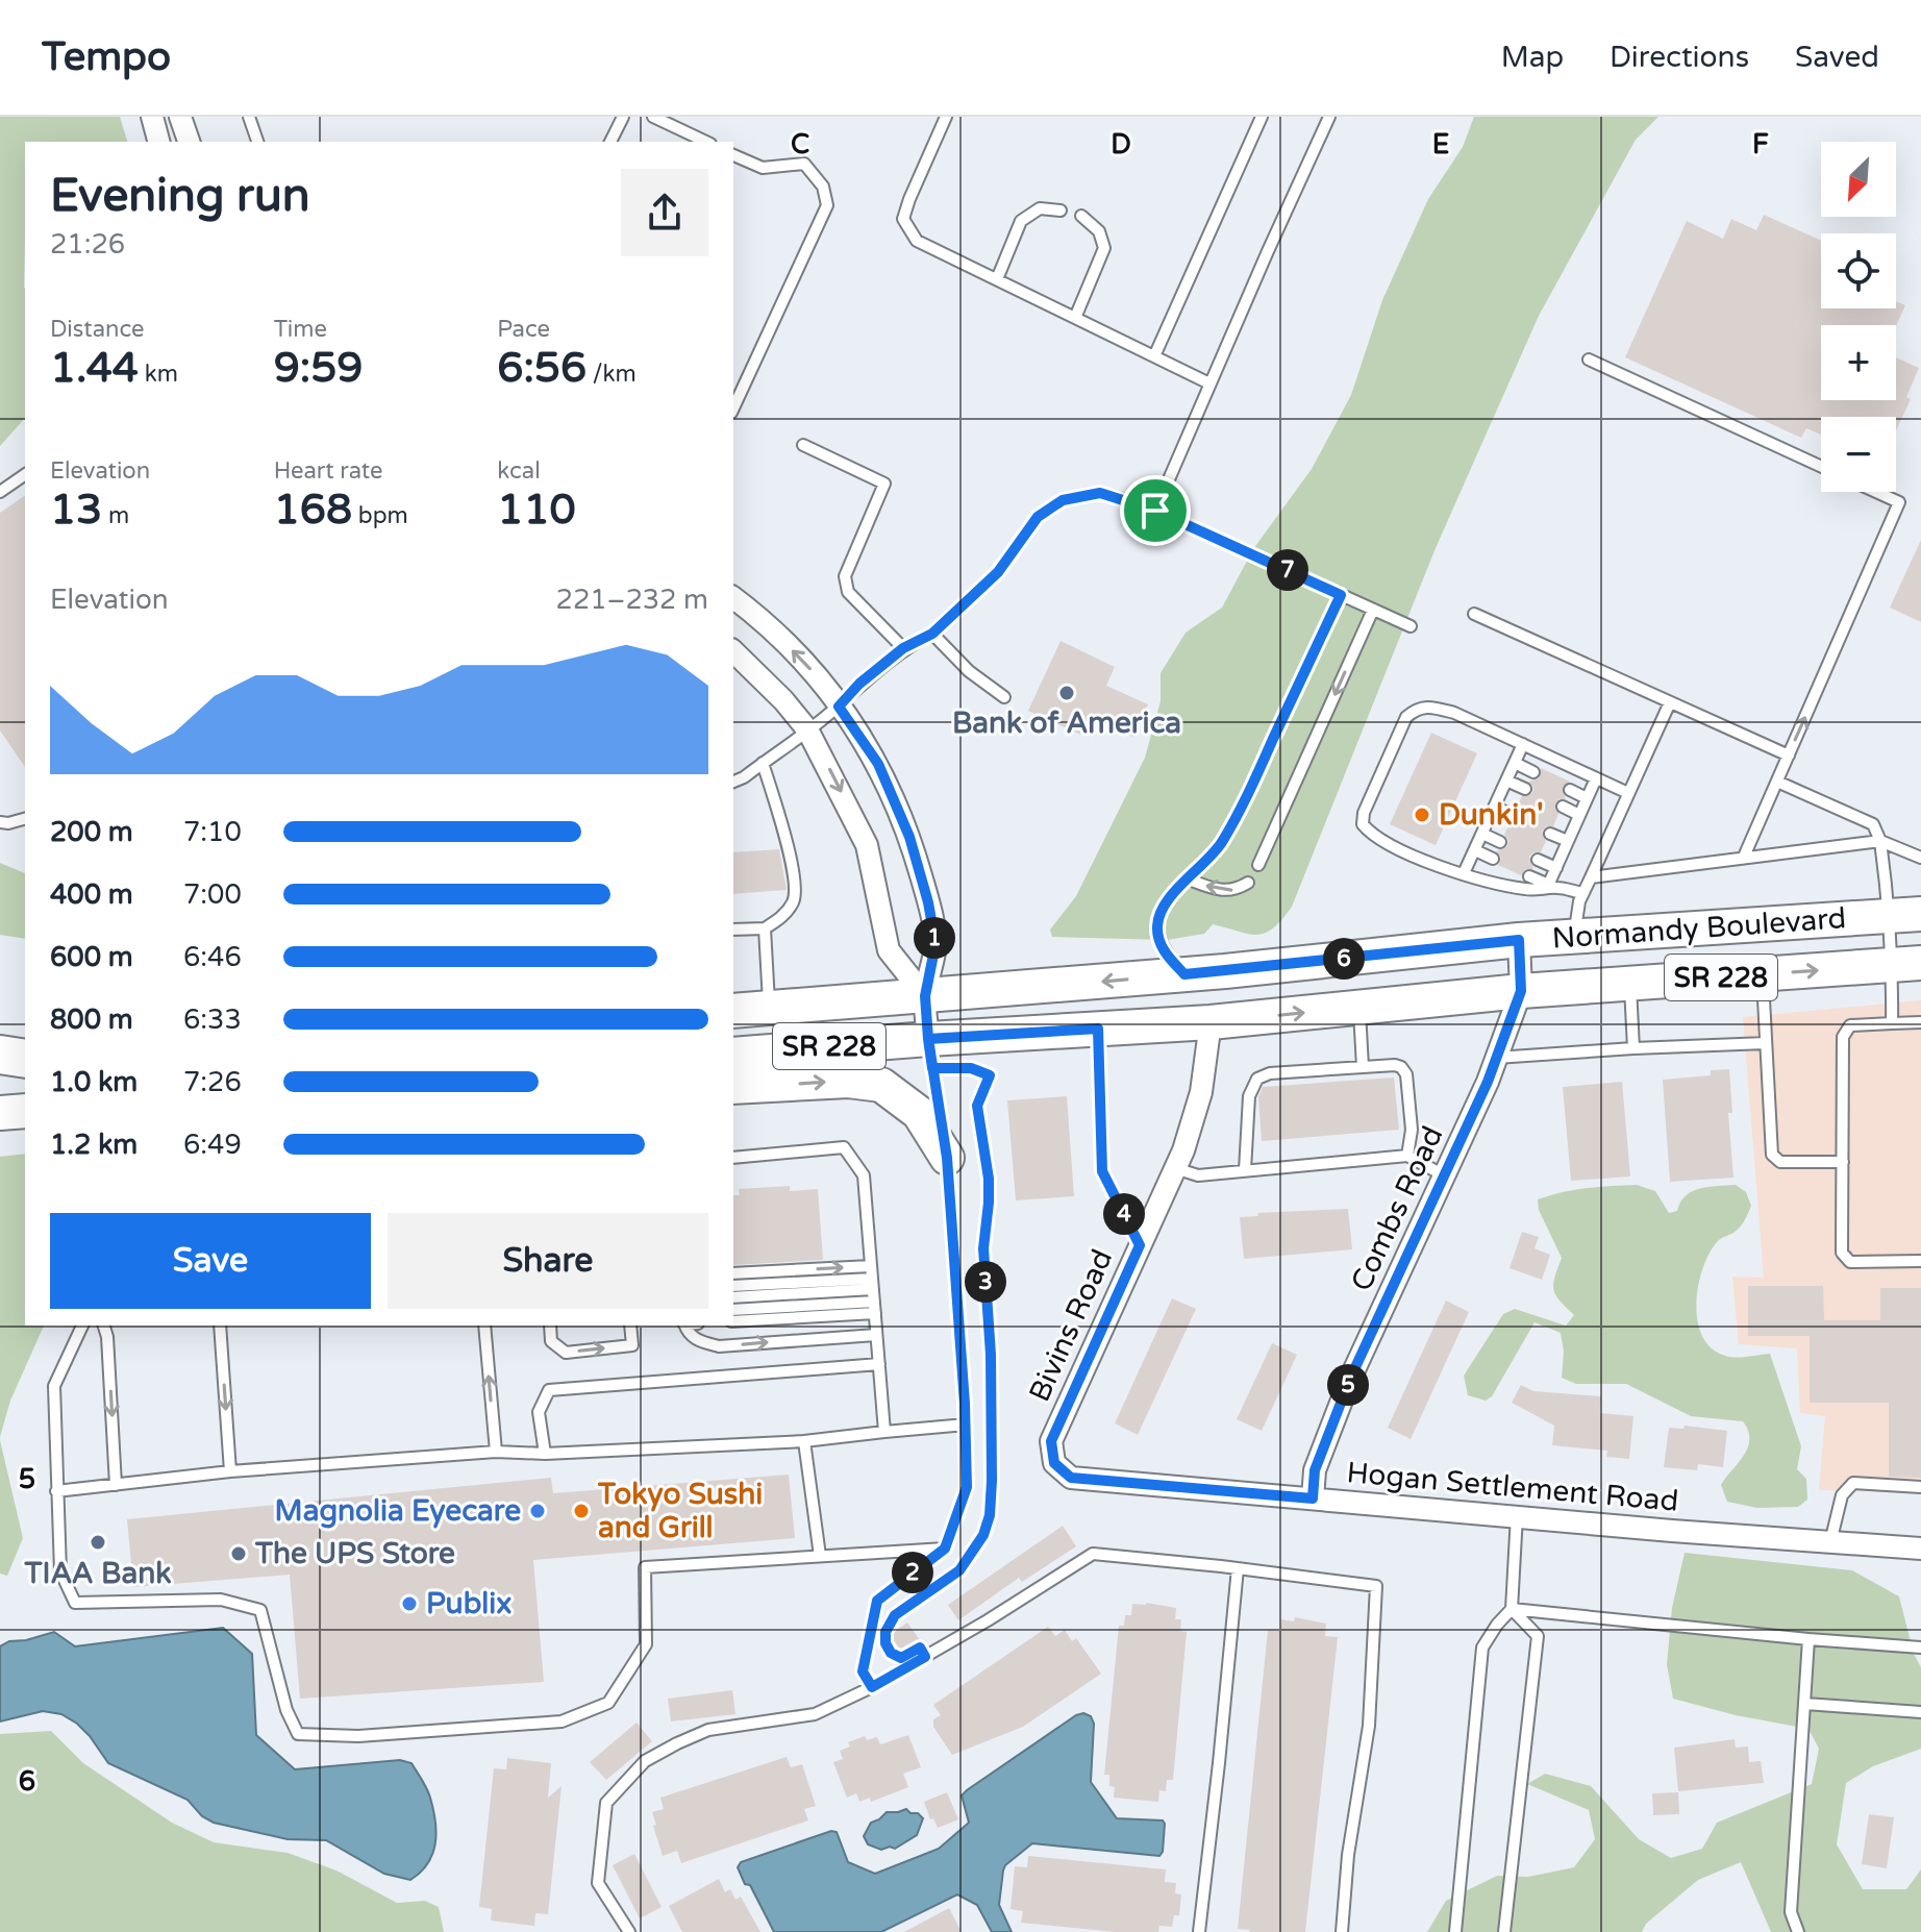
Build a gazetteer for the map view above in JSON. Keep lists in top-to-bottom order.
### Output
{
  "streets": {
    "main road": ["Normandy Boulevard", "SR 228"],
    "street": ["Combs Road", "Bivins Road", "Hogan Settlement Road"]
  },
  "crossings": [
    ["Normandy Boulevard", "Combs Road"],
    ["Normandy Boulevard", "Bivins Road"],
    ["Combs Road", "Hogan Settlement Road"],
    ["Bivins Road", "Hogan Settlement Road"]
  ],
  "places": [
    "Bank of America",
    "Dunkin'",
    "Magnolia Eyecare",
    "Tokyo Sushi and Grill",
    "TIAA Bank",
    "The UPS Store",
    "Publix"
  ],
  "north": "bottom left",
  "page": {
    "header": "Tempo",
    "nav": ["Map", "Directions", "Saved"],
    "map_buttons": ["+", "−"],
    "heading": ["Evening run", "21:26"],
    "stats": [
      ["Distance", "1.44 km"],
      ["Time", "9:59"],
      ["Pace", "6:56 /km"],
      ["Elevation", "13 m"],
      ["Heart rate", "168 bpm"],
      ["kcal", "110"]
    ],
    "pins": [
      "7",
      "1",
      "6",
      "4",
      "3",
      "5",
      "2"
    ],
    "chart": ["Elevation", "221–232 m"],
    "list": [
      {
        "name": "200 m",
        "note": "7:10"
      },
      {
        "name": "400 m",
        "note": "7:00"
      },
      {
        "name": "600 m",
        "note": "6:46"
      },
      {
        "name": "800 m",
        "note": "6:33"
      },
      {
        "name": "1.0 km",
        "note": "7:26"
      },
      {
        "name": "1.2 km",
        "note": "6:49"
      }
    ],
    "buttons": ["Save", "Share"]
  },
  "grid": {
    "columns": [
      "C",
      "D",
      "E",
      "F"
    ],
    "rows": ["5", "6"]
  }
}
